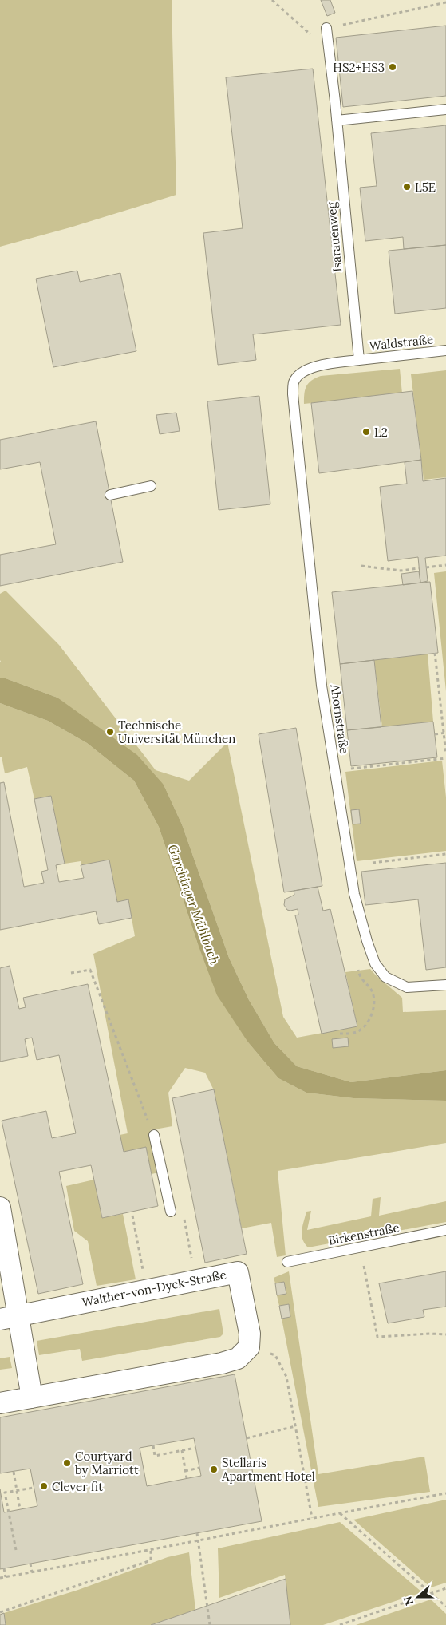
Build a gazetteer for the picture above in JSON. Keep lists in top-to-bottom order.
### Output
{
  "streets": {
    "street": ["Walther-von-Dyck-Straße"],
    "lane": [
      "Isarauenweg",
      "Waldstraße",
      "Ahornstraße",
      "Birkenstraße"
    ]
  },
  "crossings": [
    ["Isarauenweg", "Waldstraße"],
    ["Isarauenweg", "Ahornstraße"],
    ["Waldstraße", "Ahornstraße"]
  ],
  "water": ["Garchinger Mühlbach"],
  "places": [
    "HS2+HS3",
    "L5E",
    "L2",
    "Technische Universität München",
    "Courtyard by Marriott",
    "Stellaris Apartment Hotel",
    "Clever fit"
  ],
  "north": "left"
}
